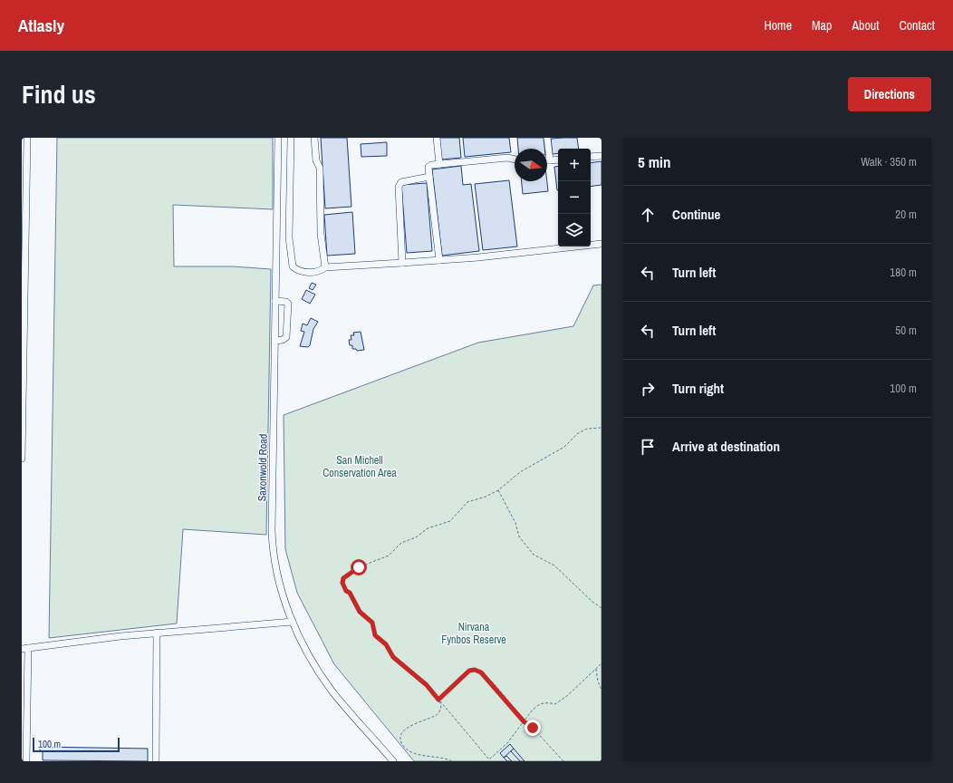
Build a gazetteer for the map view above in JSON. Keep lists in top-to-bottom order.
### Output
{
  "streets": {
    "street": ["Saxonwold Road"]
  },
  "parks": ["San Michell Conservation Area", "Nirvana Fynbos Reserve"],
  "scale_bar": "100 m",
  "north": "right",
  "page": {
    "header": "Atlasly",
    "nav": [
      "Home",
      "Map",
      "About",
      "Contact"
    ],
    "title": "Find us",
    "buttons": "Directions",
    "heading": ["5 min", "Walk · 350 m"],
    "map_buttons": ["+", "−"],
    "list": [
      ["Continue", "20 m"],
      ["Turn left", "180 m"],
      ["Turn left", "50 m"],
      ["Turn right", "100 m"],
      "Arrive at destination"
    ],
    "scale": "100 m"
  }
}
